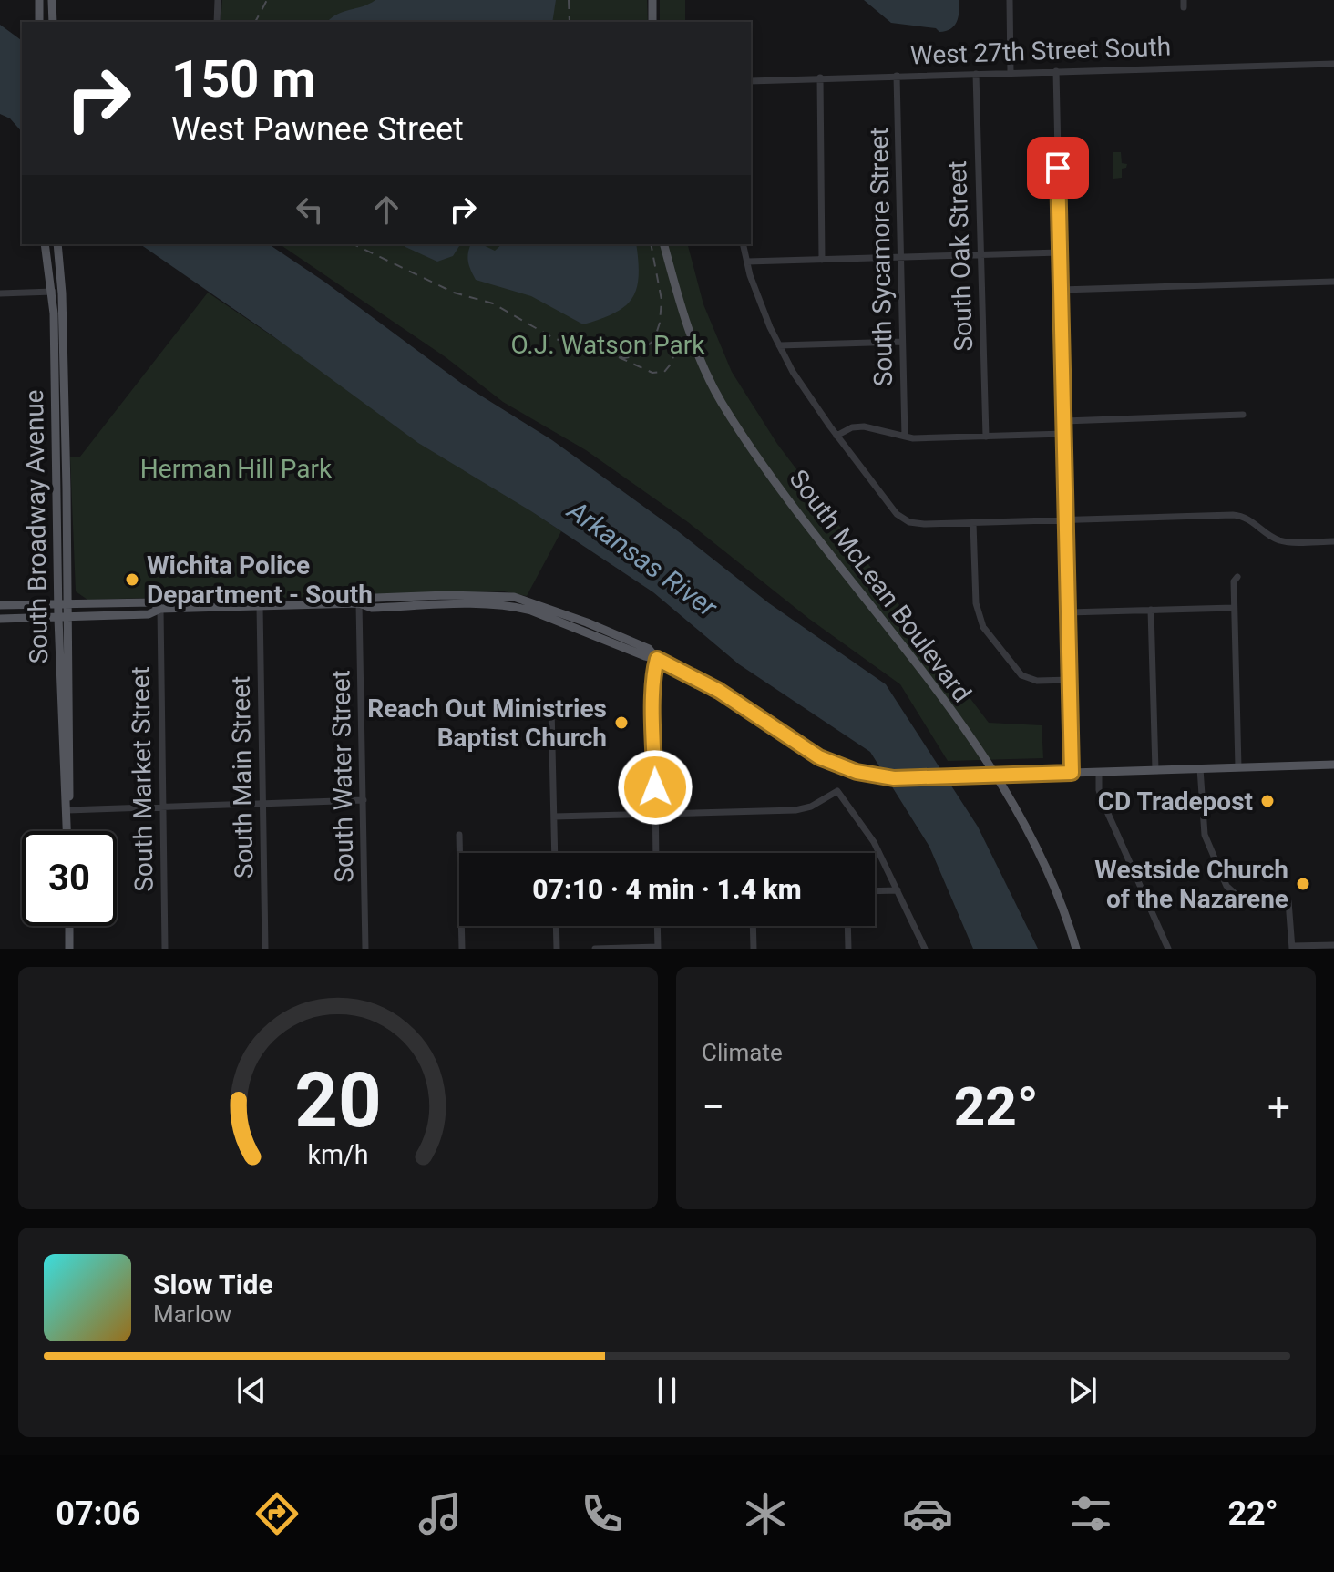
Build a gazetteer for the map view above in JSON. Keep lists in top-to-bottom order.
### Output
{
  "streets": {
    "main road": ["South Broadway Avenue", "South McLean Boulevard"],
    "street": [
      "West 27th Street South",
      "South Oak Street",
      "South Sycamore Street",
      "South Water Street",
      "South Main Street",
      "South Market Street"
    ]
  },
  "crossings": [
    ["West 27th Street South", "South Oak Street"],
    ["West 27th Street South", "South Sycamore Street"]
  ],
  "water": ["Arkansas River"],
  "parks": ["O.J. Watson Park", "Herman Hill Park"],
  "places": [
    "Wichita Police Department - South",
    "Reach Out Ministries Baptist Church",
    "CD Tradepost",
    "Westside Church of the Nazarene"
  ],
  "page": {
    "turn": ["150 m", "West Pawnee Street"],
    "limit": "30",
    "trip": "07:10 · 4 min · 1.4 km",
    "tile": "Climate",
    "heat": ["−", "22°", "+"],
    "song": ["Slow Tide", "Marlow"],
    "tabs": ["07:06", "22°"],
    "gauge": ["20", "km/h"]
  }
}
